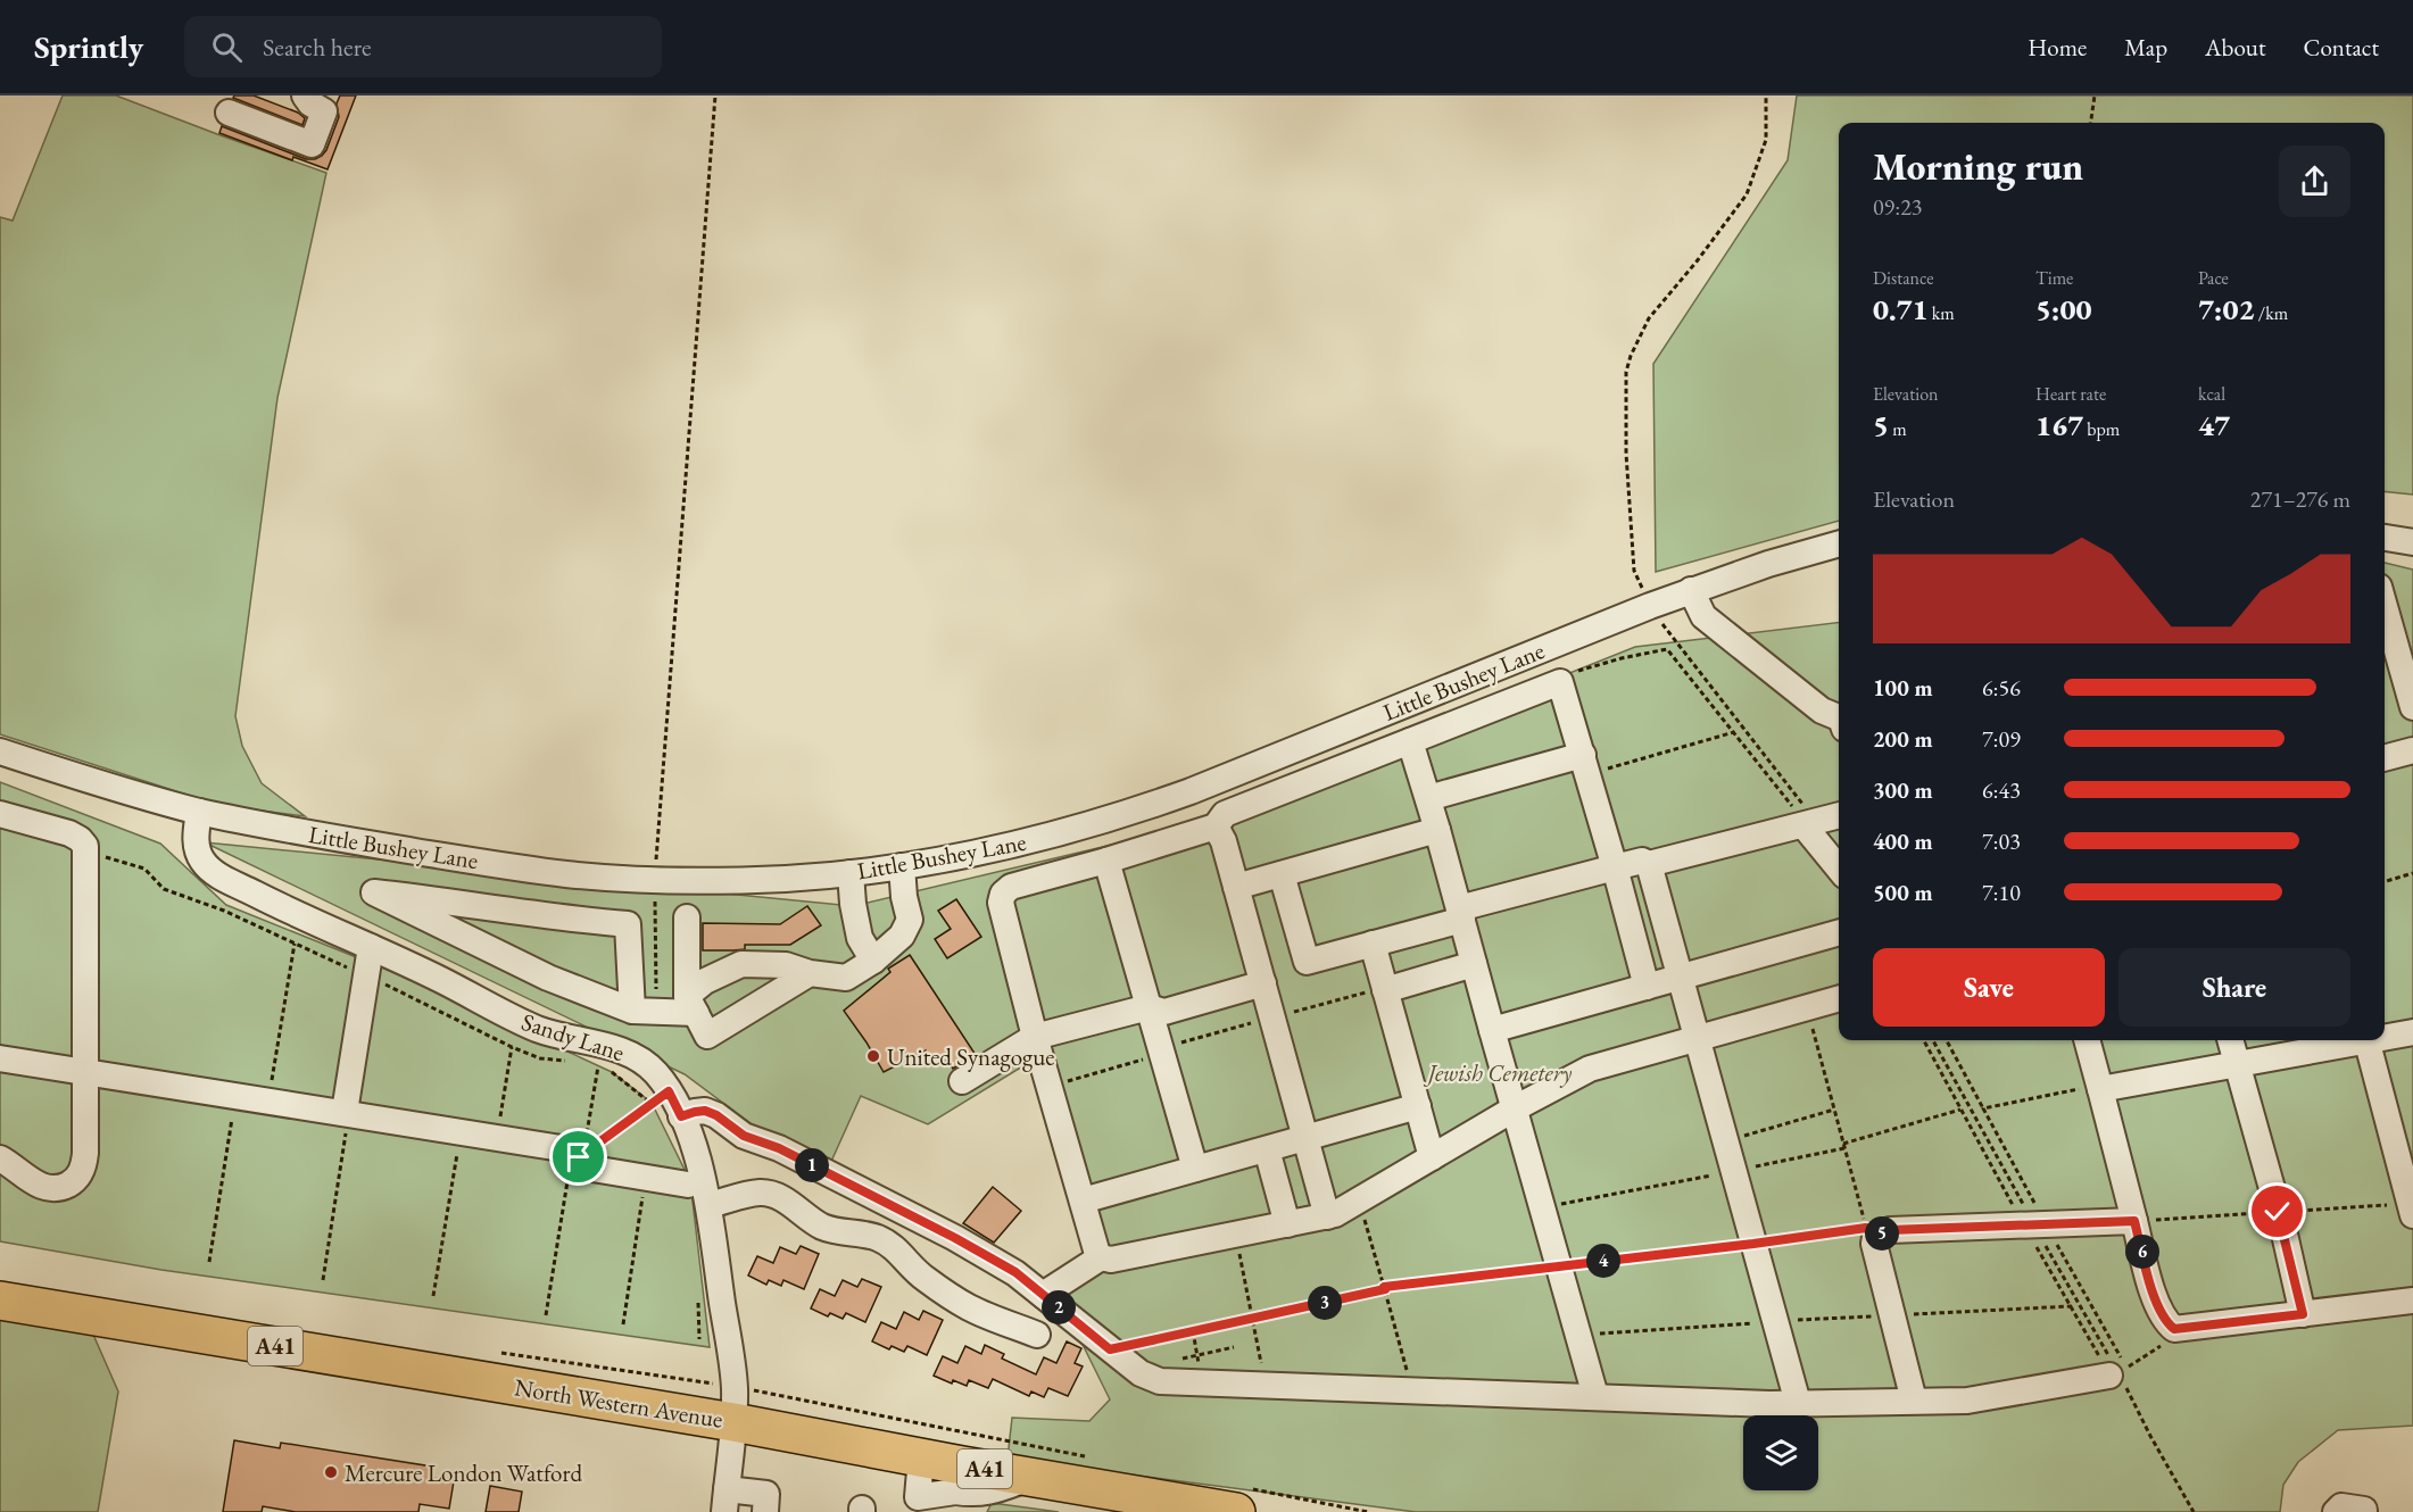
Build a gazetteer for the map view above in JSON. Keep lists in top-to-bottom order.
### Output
{
  "streets": {
    "highway": ["A41", "North Western Avenue"],
    "street": ["Little Bushey Lane", "Sandy Lane"]
  },
  "crossings": [
    ["Little Bushey Lane", "Sandy Lane"],
    ["Sandy Lane", "North Western Avenue"]
  ],
  "parks": ["Jewish Cemetery"],
  "places": ["United Synagogue", "Mercure London Watford"],
  "page": {
    "header": "Sprintly",
    "search": "Search here",
    "nav": [
      "Home",
      "Map",
      "About",
      "Contact"
    ],
    "heading": ["Morning run", "09:23"],
    "stats": [
      ["Distance", "0.71 km"],
      ["Time", "5:00"],
      ["Pace", "7:02 /km"],
      ["Elevation", "5 m"],
      ["Heart rate", "167 bpm"],
      ["kcal", "47"]
    ],
    "chart": ["Elevation", "271–276 m"],
    "list": [
      {
        "name": "100 m",
        "note": "6:56"
      },
      {
        "name": "200 m",
        "note": "7:09"
      },
      {
        "name": "300 m",
        "note": "6:43"
      },
      {
        "name": "400 m",
        "note": "7:03"
      },
      {
        "name": "500 m",
        "note": "7:10"
      }
    ],
    "buttons": ["Save", "Share"],
    "pins": [
      "1",
      "5",
      "6",
      "4",
      "3",
      "2"
    ]
  }
}
